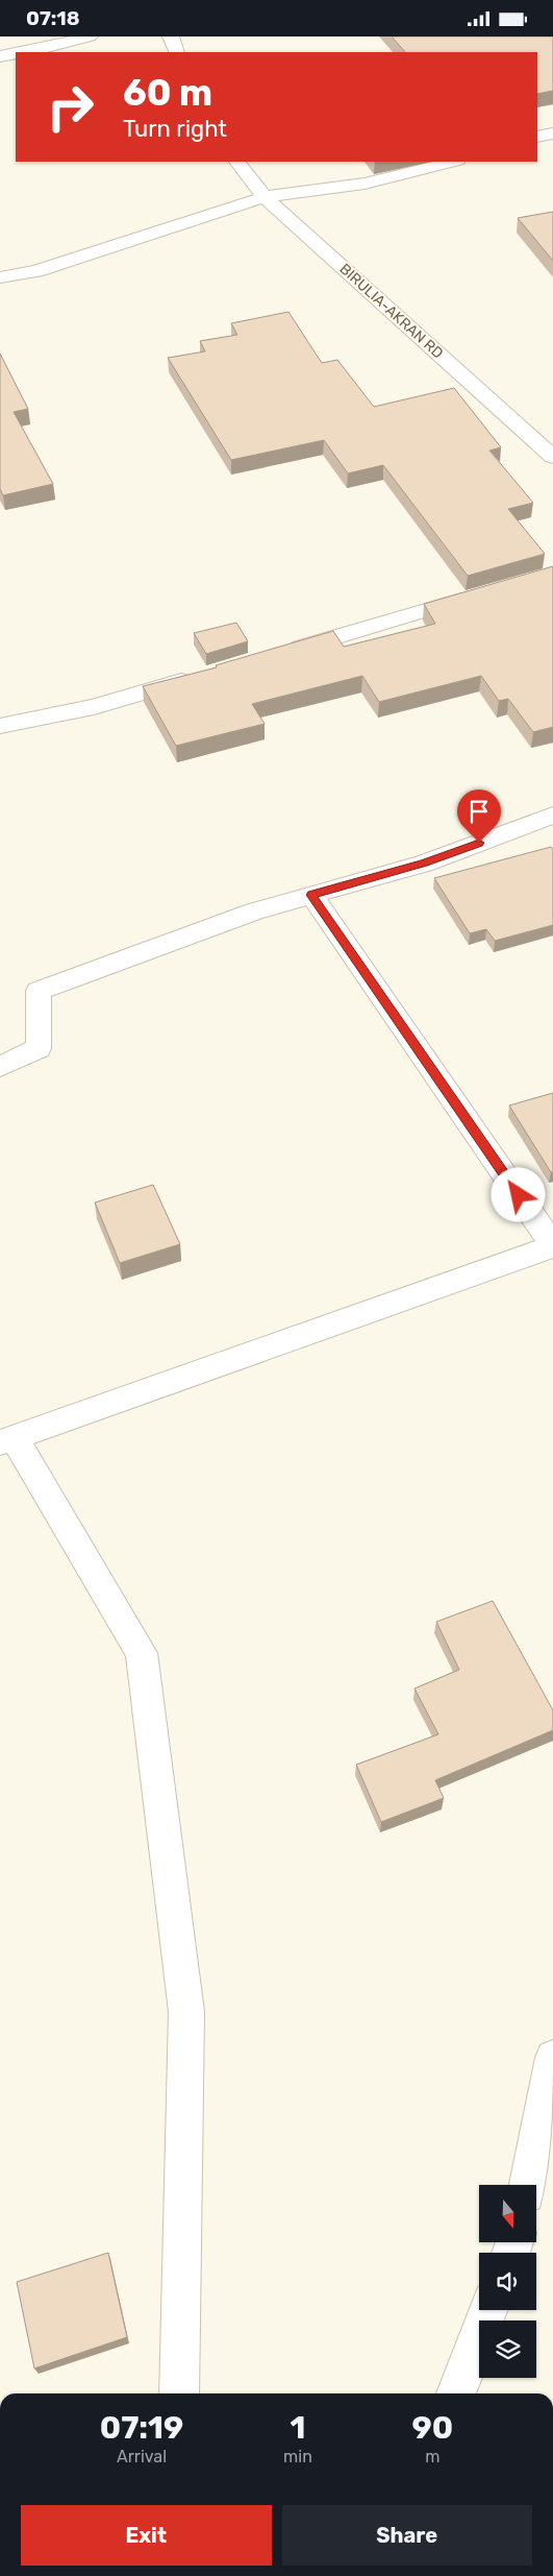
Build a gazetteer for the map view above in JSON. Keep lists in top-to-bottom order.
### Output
{
  "streets": {
    "street": ["BIRULIA-AKRAN RD"]
  },
  "north": "bottom",
  "page": {
    "status": "07:18",
    "turn": ["60 m", "Turn right"],
    "eta": [
      "07:19",
      "Arrival",
      "1",
      "min",
      "90",
      "m"
    ],
    "buttons": ["Exit", "Share"]
  }
}
